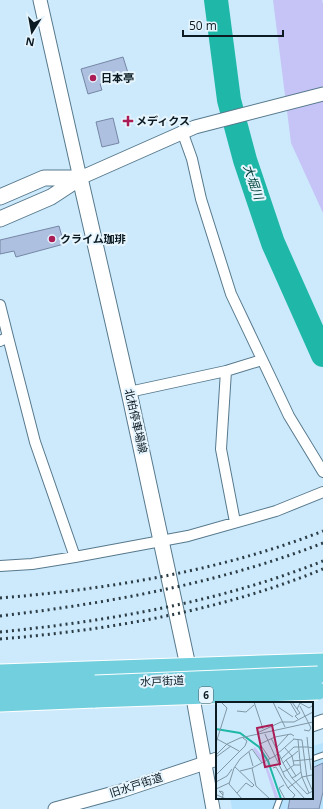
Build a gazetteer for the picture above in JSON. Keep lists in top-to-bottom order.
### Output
{
  "streets": {
    "highway": ["水戸街道", "6"],
    "main road": ["北柏停車場線"],
    "street": ["旧水戸街道"]
  },
  "water": ["大堀川"],
  "places": {
    "other": ["日本亭", "クライム珈琲"],
    "health": ["メディクス"]
  },
  "scale_bar": "50 m",
  "north": "bottom"
}
